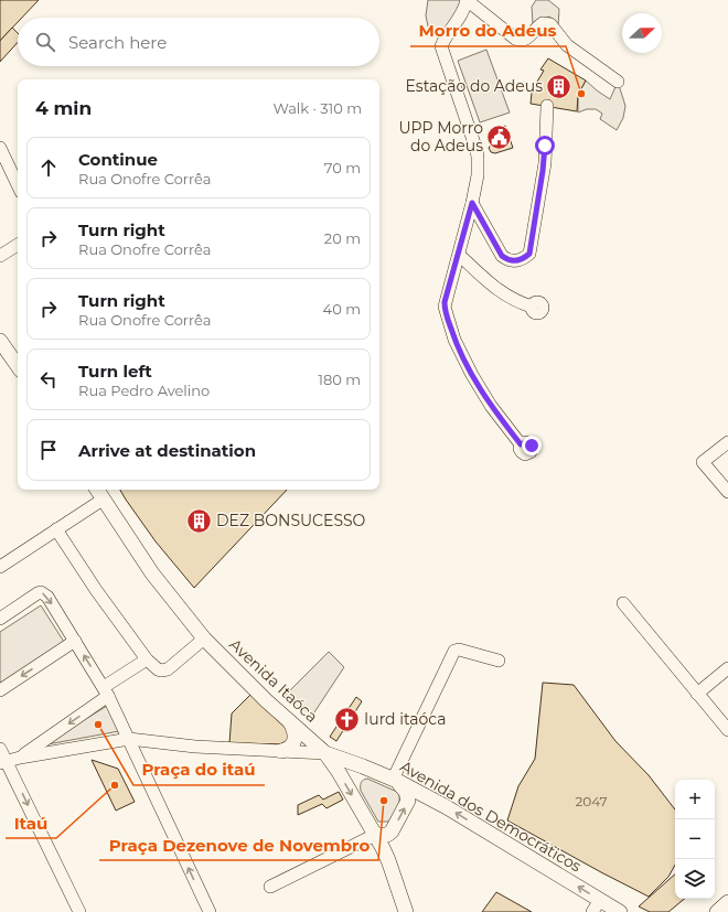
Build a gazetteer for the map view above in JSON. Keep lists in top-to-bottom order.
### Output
{
  "streets": {
    "main road": ["Avenida Itaóca", "Avenida dos Democráticos"]
  },
  "crossings": [
    ["Avenida Itaóca", "Avenida dos Democráticos"]
  ],
  "one_way": ["Avenida dos Democráticos"],
  "places": {
    "building": ["Estação do Adeus", "DEZ BONSUCESSO"],
    "other": [
      "Morro do Adeus",
      "Praça do itaú",
      "Itaú",
      "Praça Dezenove de Novembro"
    ],
    "public building": ["UPP Morro do Adeus"],
    "church": ["Iurd itaóca"]
  },
  "house_numbers": ["2047"],
  "north": "right",
  "page": {
    "search": "Search here",
    "heading": ["4 min", "Walk · 310 m"],
    "list": [
      ["Continue", "Rua Onofre Corrêa", "70 m"],
      ["Turn right", "Rua Onofre Corrêa", "20 m"],
      ["Turn right", "Rua Onofre Corrêa", "40 m"],
      ["Turn left", "Rua Pedro Avelino", "180 m"],
      "Arrive at destination"
    ],
    "map_buttons": ["+", "−"]
  }
}
